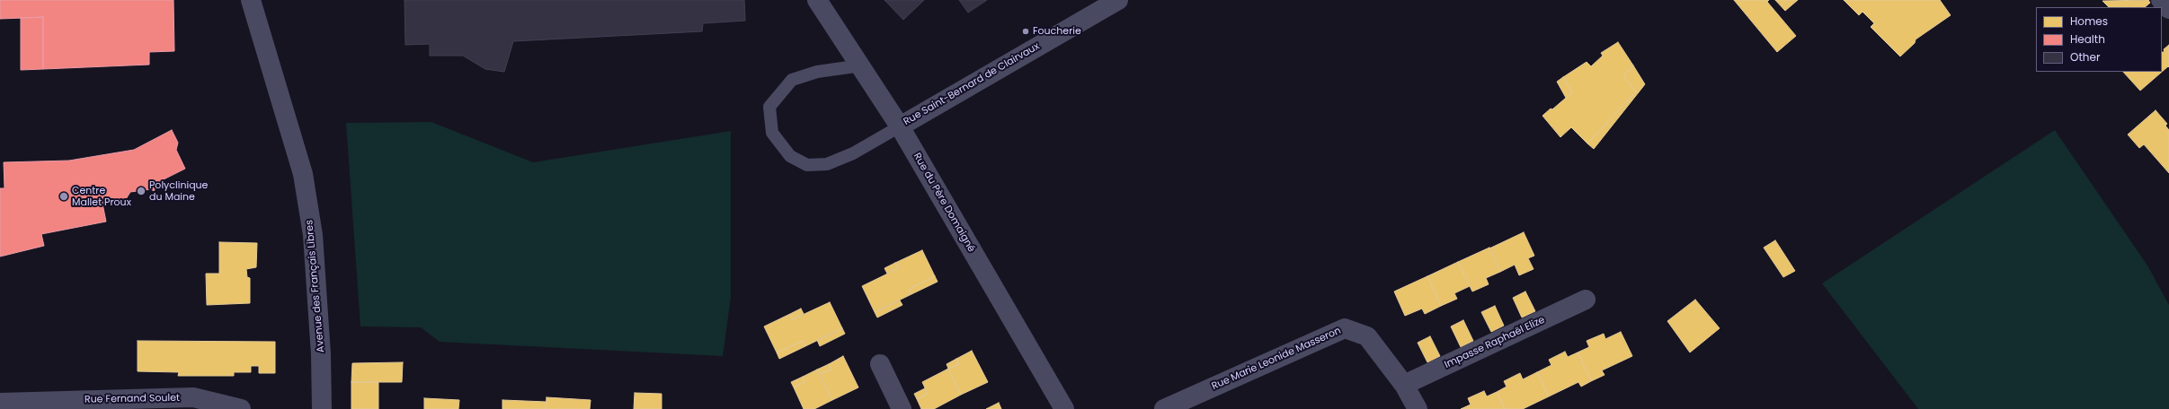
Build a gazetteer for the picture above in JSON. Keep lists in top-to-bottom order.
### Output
{
  "streets": {
    "street": [
      "Rue Saint-Bernard de Clairvaux",
      "Rue du Père Domaigné",
      "Avenue des Français Libres",
      "Impasse Raphaël Elize",
      "Rue Marie Leonide Masseron",
      "Rue Fernand Soulet"
    ]
  },
  "crossings": [
    ["Rue Saint-Bernard de Clairvaux", "Rue du Père Domaigné"],
    ["Impasse Raphaël Elize", "Rue Marie Leonide Masseron"]
  ],
  "places": ["Foucherie", "Polyclinique du Maine", "Centre Mallet Proux"],
  "legend": ["Homes", "Health", "Other"]
}
